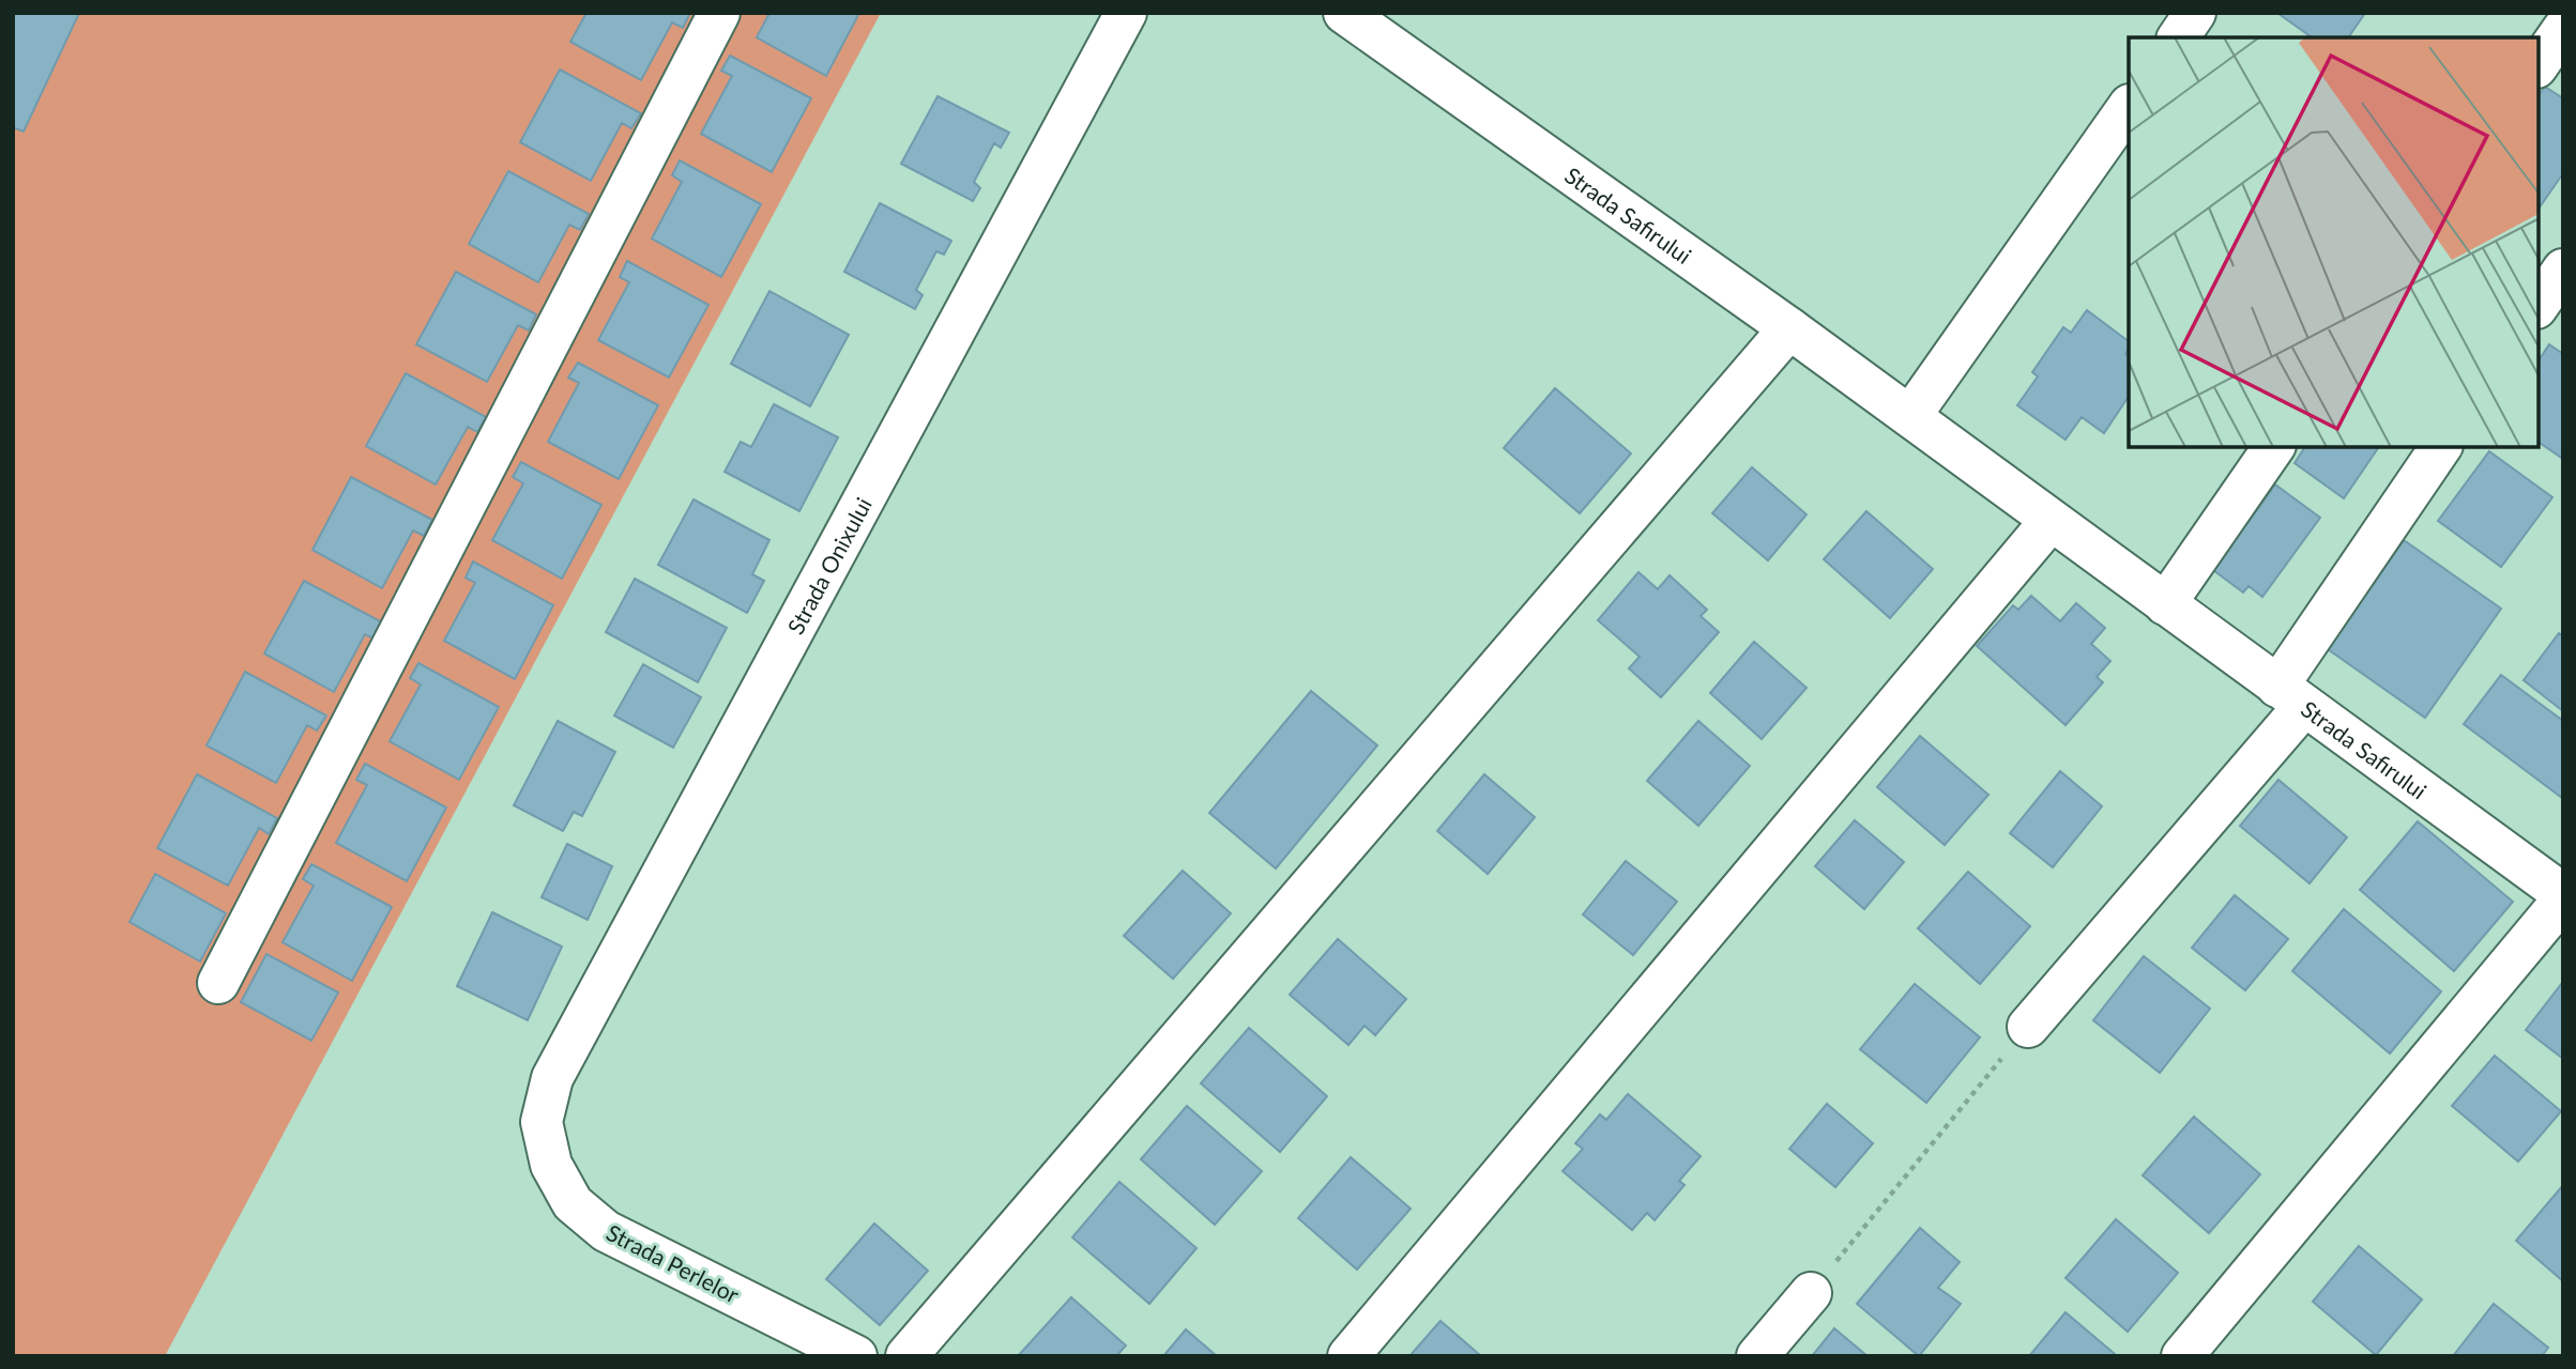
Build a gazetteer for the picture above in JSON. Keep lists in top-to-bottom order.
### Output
{
  "streets": {
    "street": ["Strada Safirului", "Strada Onixului", "Strada Perlelor"]
  },
  "crossings": [
    ["Strada Onixului", "Strada Perlelor"]
  ]
}
